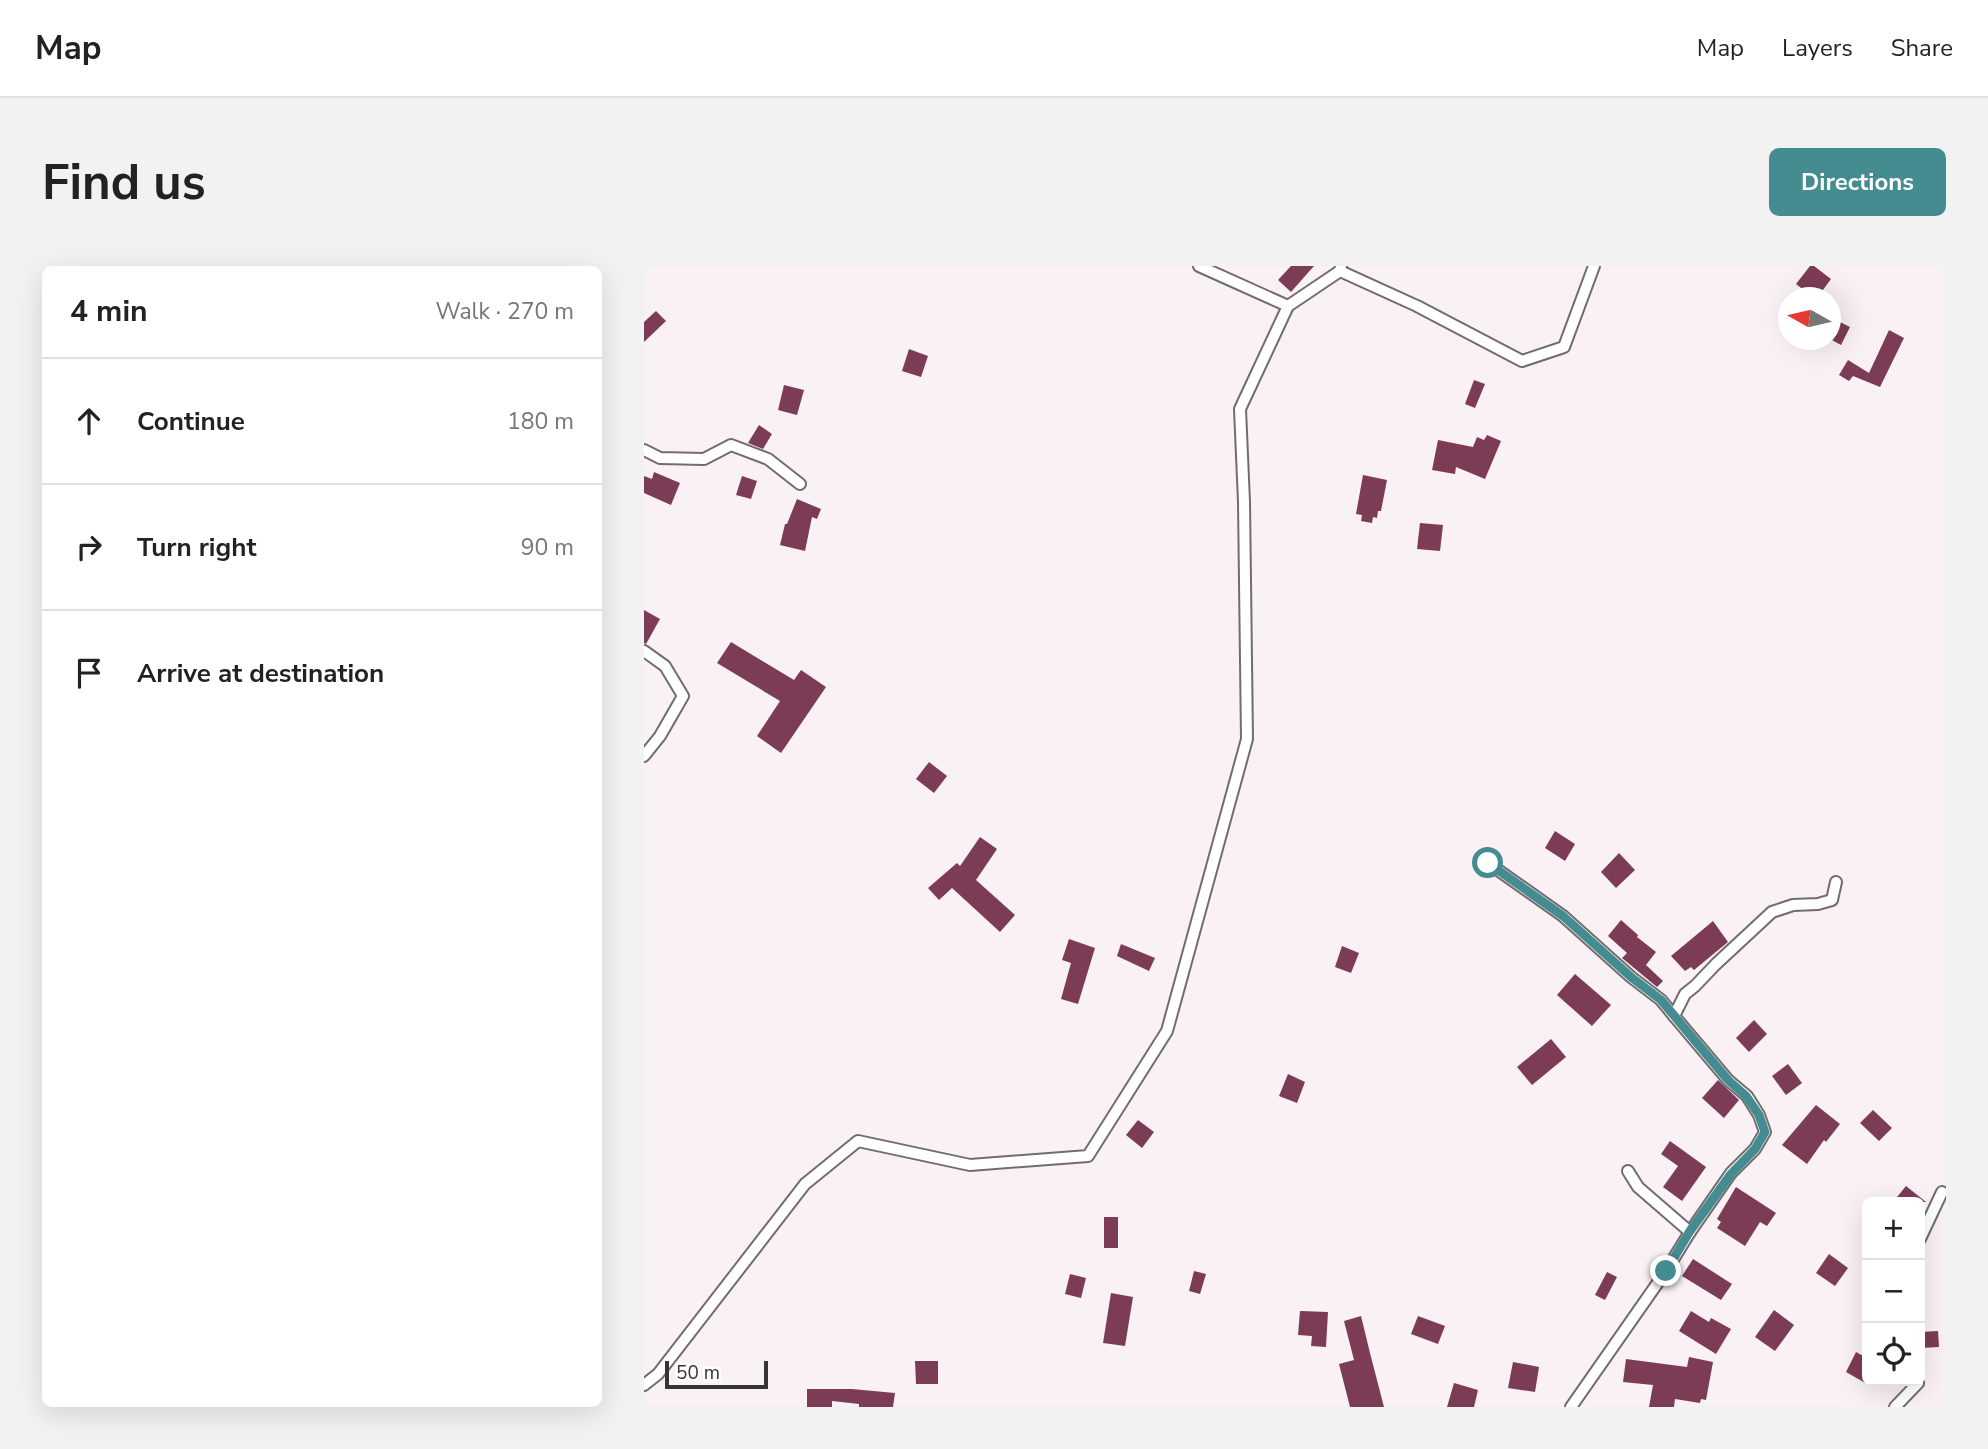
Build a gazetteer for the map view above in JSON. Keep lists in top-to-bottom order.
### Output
{
  "scale_bar": "50 m",
  "north": "left",
  "page": {
    "header": "Map",
    "nav": ["Map", "Layers", "Share"],
    "buttons": "Directions",
    "title": "Find us",
    "heading": ["4 min", "Walk · 270 m"],
    "list": [
      ["Continue", "180 m"],
      ["Turn right", "90 m"],
      "Arrive at destination"
    ],
    "map_buttons": ["+", "−"],
    "scale": "50 m"
  }
}
